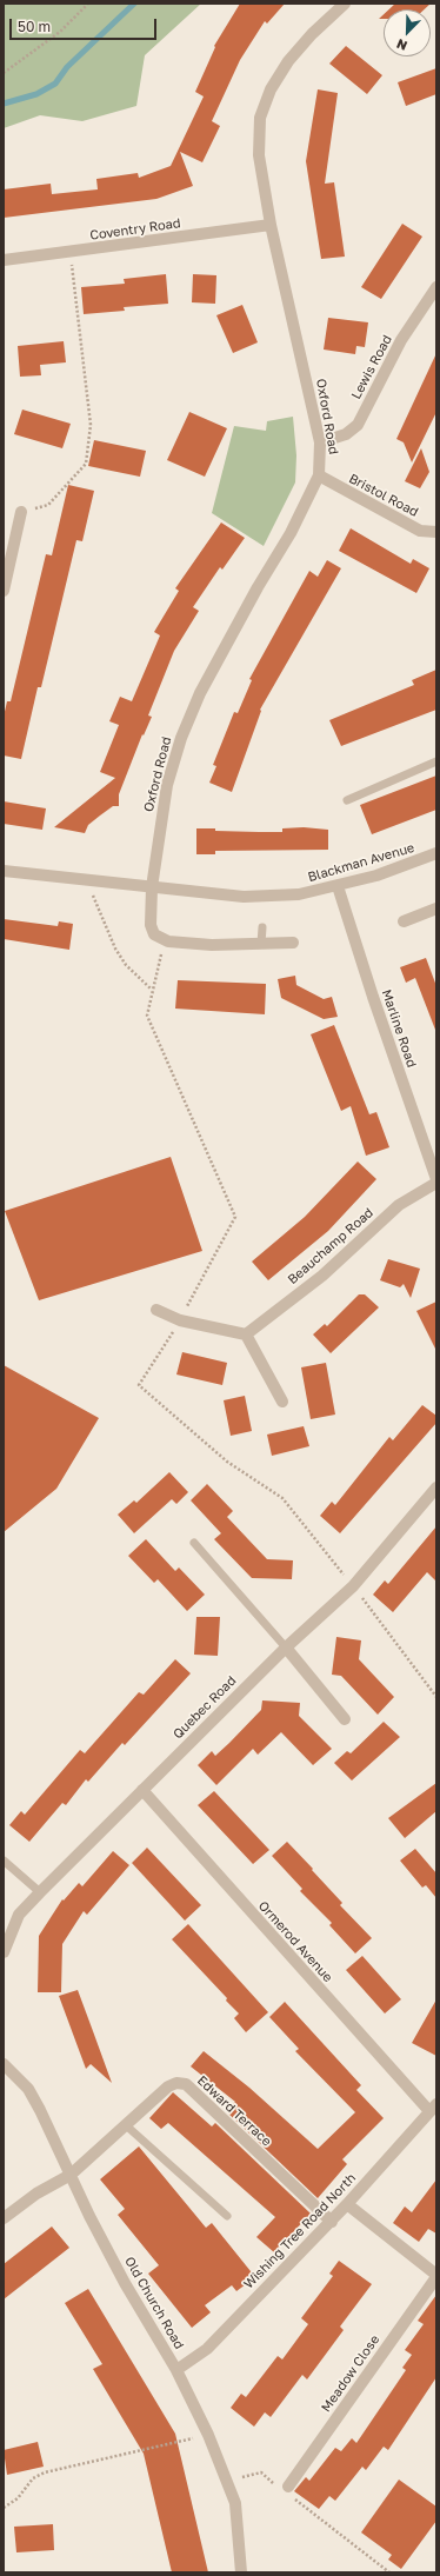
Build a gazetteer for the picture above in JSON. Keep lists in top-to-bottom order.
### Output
{
  "streets": {
    "street": [
      "Coventry Road",
      "Lewis Road",
      "Oxford Road",
      "Bristol Road",
      "Blackman Avenue",
      "Marline Road",
      "Beauchamp Road",
      "Quebec Road",
      "Ormerod Avenue",
      "Edward Terrace",
      "Wishing Tree Road North",
      "Old Church Road",
      "Meadow Close"
    ]
  },
  "crossings": [
    ["Coventry Road", "Oxford Road"],
    ["Lewis Road", "Oxford Road"],
    ["Oxford Road", "Bristol Road"],
    ["Oxford Road", "Blackman Avenue"],
    ["Blackman Avenue", "Marline Road"],
    ["Marline Road", "Beauchamp Road"],
    ["Quebec Road", "Ormerod Avenue"],
    ["Ormerod Avenue", "Wishing Tree Road North"],
    ["Edward Terrace", "Wishing Tree Road North"],
    ["Edward Terrace", "Old Church Road"],
    ["Wishing Tree Road North", "Old Church Road"]
  ],
  "scale_bar": "50 m",
  "north": "bottom left"
}
